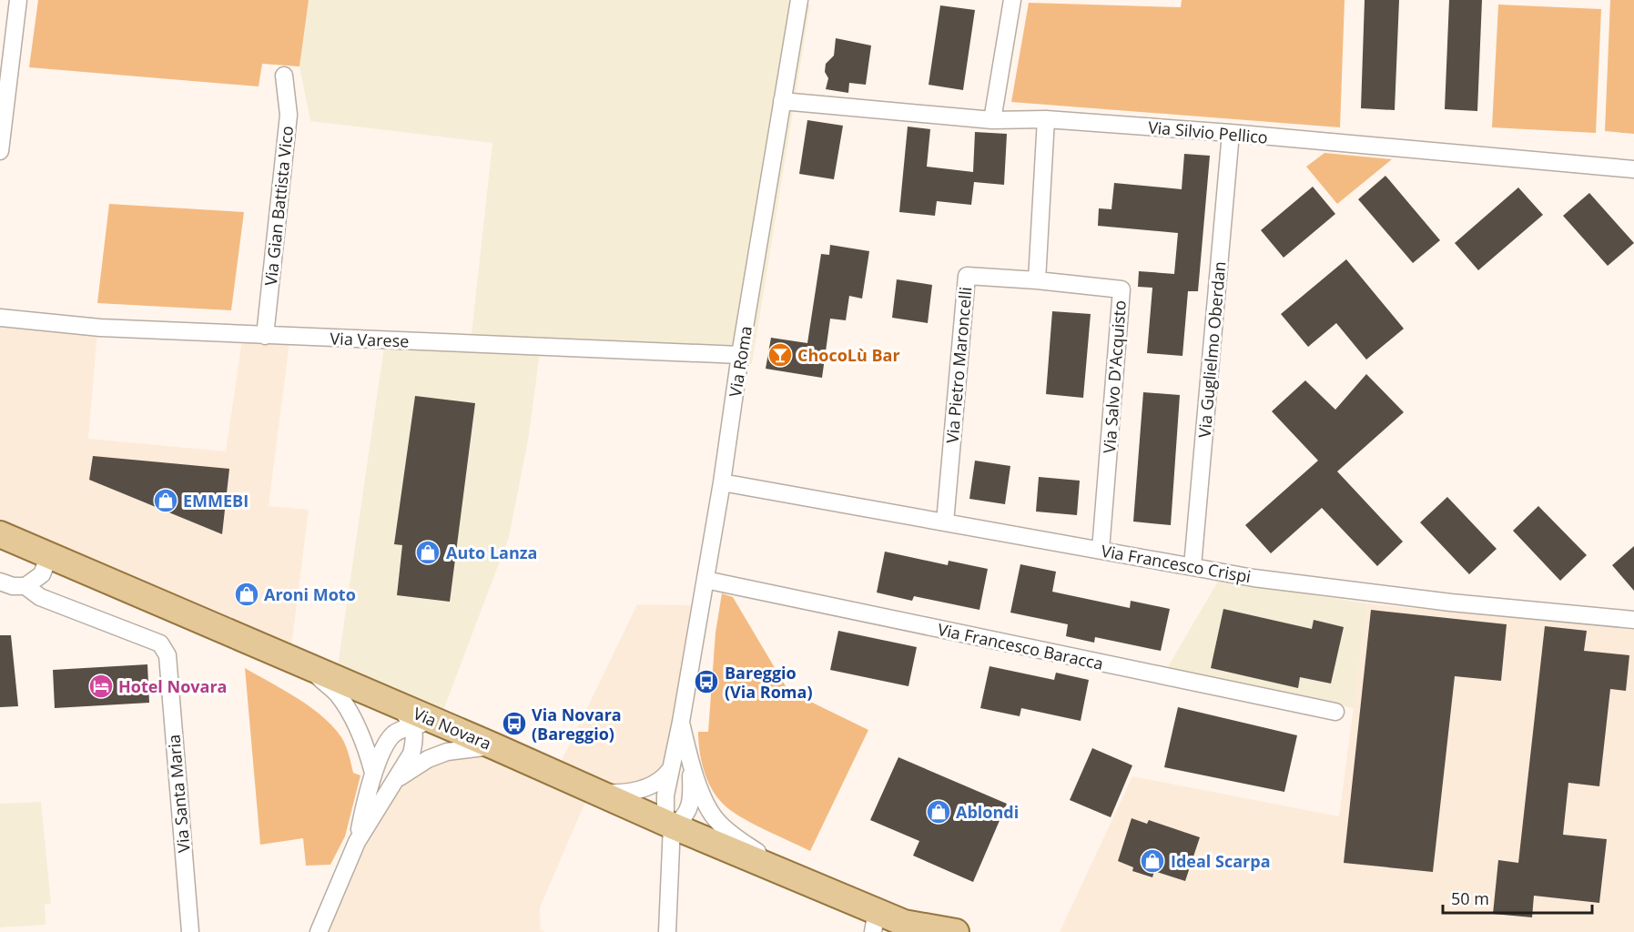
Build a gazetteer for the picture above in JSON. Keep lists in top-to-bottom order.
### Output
{
  "streets": {
    "main road": ["Via Novara"],
    "street": [
      "Via Silvio Pellico",
      "Via Gian Battista Vico",
      "Via Varese",
      "Via Guglielmo Oberdan",
      "Via Roma",
      "Via Pietro Maroncelli",
      "Via Salvo D'Acquisto",
      "Via Francesco Crispi",
      "Via Francesco Baracca",
      "Via Santa Maria"
    ]
  },
  "crossings": [
    ["Via Silvio Pellico", "Via Guglielmo Oberdan"],
    ["Via Silvio Pellico", "Via Roma"],
    ["Via Gian Battista Vico", "Via Varese"],
    ["Via Varese", "Via Roma"],
    ["Via Guglielmo Oberdan", "Via Francesco Crispi"],
    ["Via Roma", "Via Francesco Crispi"],
    ["Via Roma", "Via Francesco Baracca"],
    ["Via Roma", "Via Novara"],
    ["Via Pietro Maroncelli", "Via Salvo D'Acquisto"],
    ["Via Pietro Maroncelli", "Via Francesco Crispi"],
    ["Via Salvo D'Acquisto", "Via Francesco Crispi"]
  ],
  "places": {
    "bar": ["ChocoLù Bar"],
    "shop": [
      "EMMEBI",
      "Auto Lanza",
      "Aroni Moto",
      "Ablondi",
      "Ideal Scarpa"
    ],
    "bus stop": ["Bareggio (Via Roma)", "Via Novara (Bareggio)"],
    "hotel": ["Hotel Novara"]
  },
  "scale_bar": "50 m"
}
